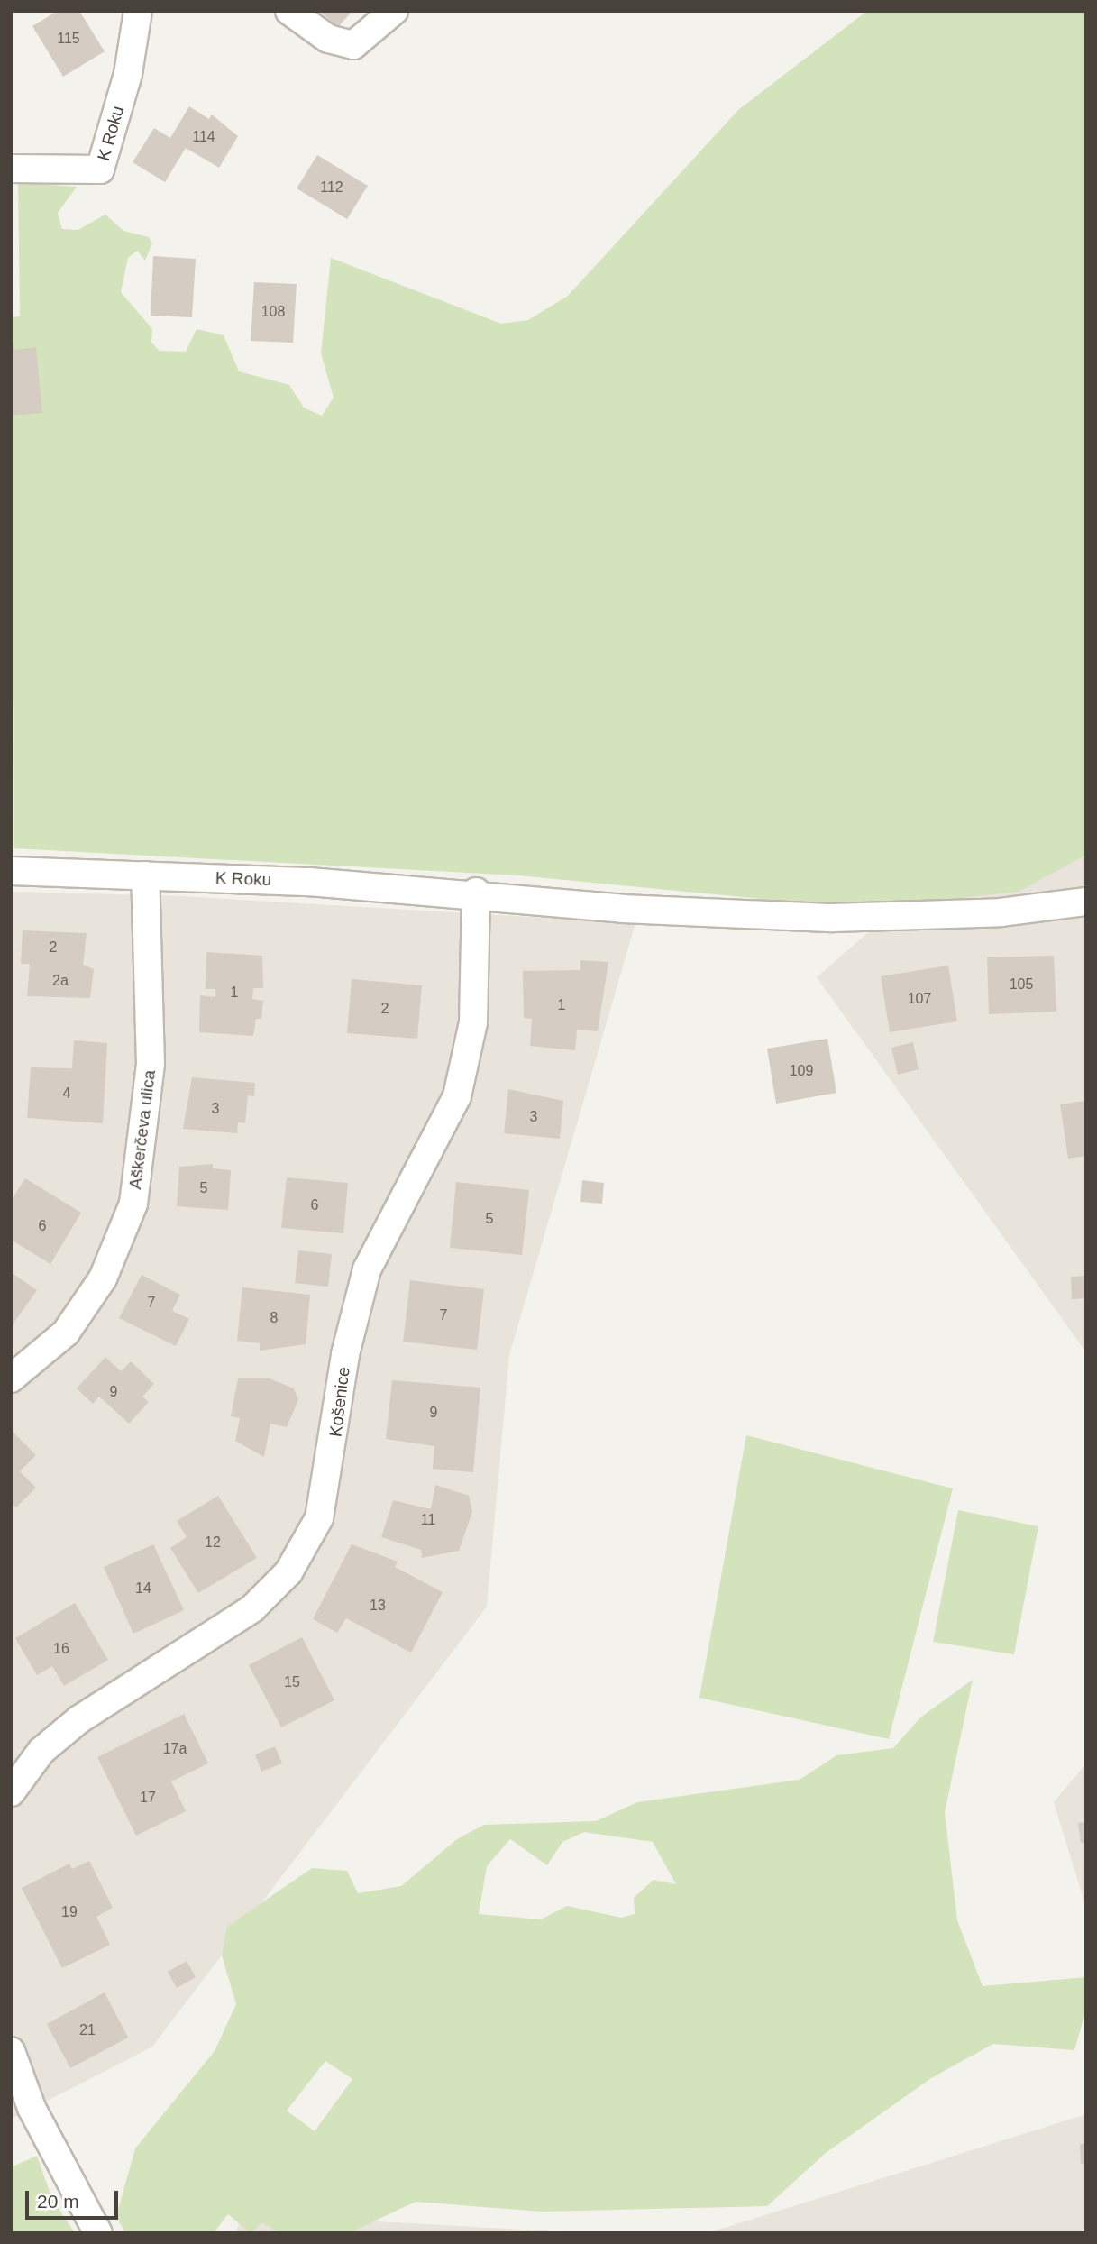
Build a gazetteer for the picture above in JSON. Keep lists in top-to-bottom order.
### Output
{
  "streets": {
    "street": ["K Roku", "Aškerčeva ulica", "Košenice"]
  },
  "crossings": [
    ["K Roku", "Aškerčeva ulica"],
    ["K Roku", "Košenice"]
  ],
  "house_numbers": [
    "115",
    "114",
    "112",
    "108",
    "2",
    "2a",
    "105",
    "1",
    "107",
    "1",
    "2",
    "109",
    "4",
    "3",
    "3",
    "5",
    "6",
    "5",
    "6",
    "7",
    "7",
    "8",
    "9",
    "9",
    "11",
    "12",
    "14",
    "13",
    "16",
    "15",
    "17a",
    "17",
    "19",
    "21"
  ],
  "scale_bar": "20 m"
}
